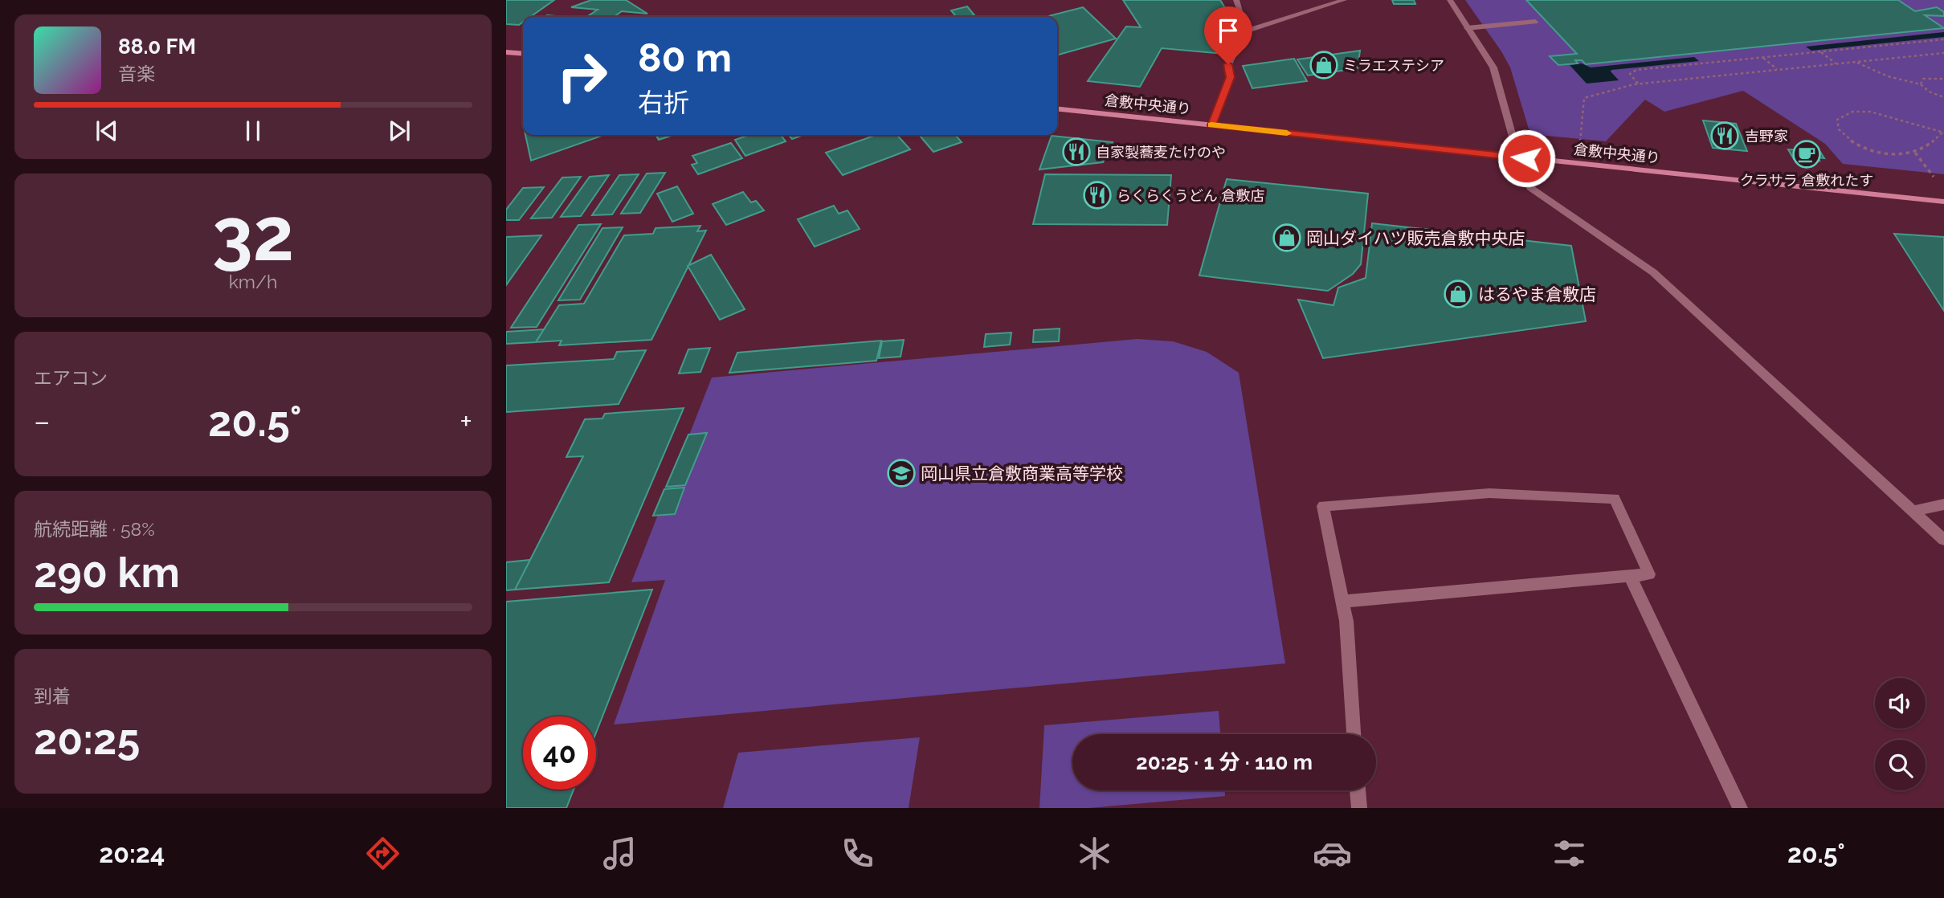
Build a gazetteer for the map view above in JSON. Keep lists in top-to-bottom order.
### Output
{
  "streets": {
    "street": ["倉敷中央通り"]
  },
  "places": {
    "shop": ["ミラエステシア", "岡山ダイハツ販売倉敷中央店", "はるやま倉敷店"],
    "restaurant": ["吉野家", "自家製蕎麦たけのや", "らくらくうどん 倉敷店"],
    "cafe": ["クラサラ 倉敷れたす"],
    "school or university": ["岡山県立倉敷商業高等学校"]
  },
  "page": {
    "turn": ["80 m", "右折"],
    "song": ["88.0 FM", "音楽"],
    "tile": [
      ["32", "km/h"],
      "エアコン",
      ["航続距離 · 58%", "290 km"],
      ["到着", "20:25"]
    ],
    "heat": ["−", "20.5°", "+"],
    "limit": "40",
    "trip": "20:25 · 1 分 · 110 m",
    "tabs": ["20:24", "20.5°"]
  }
}
